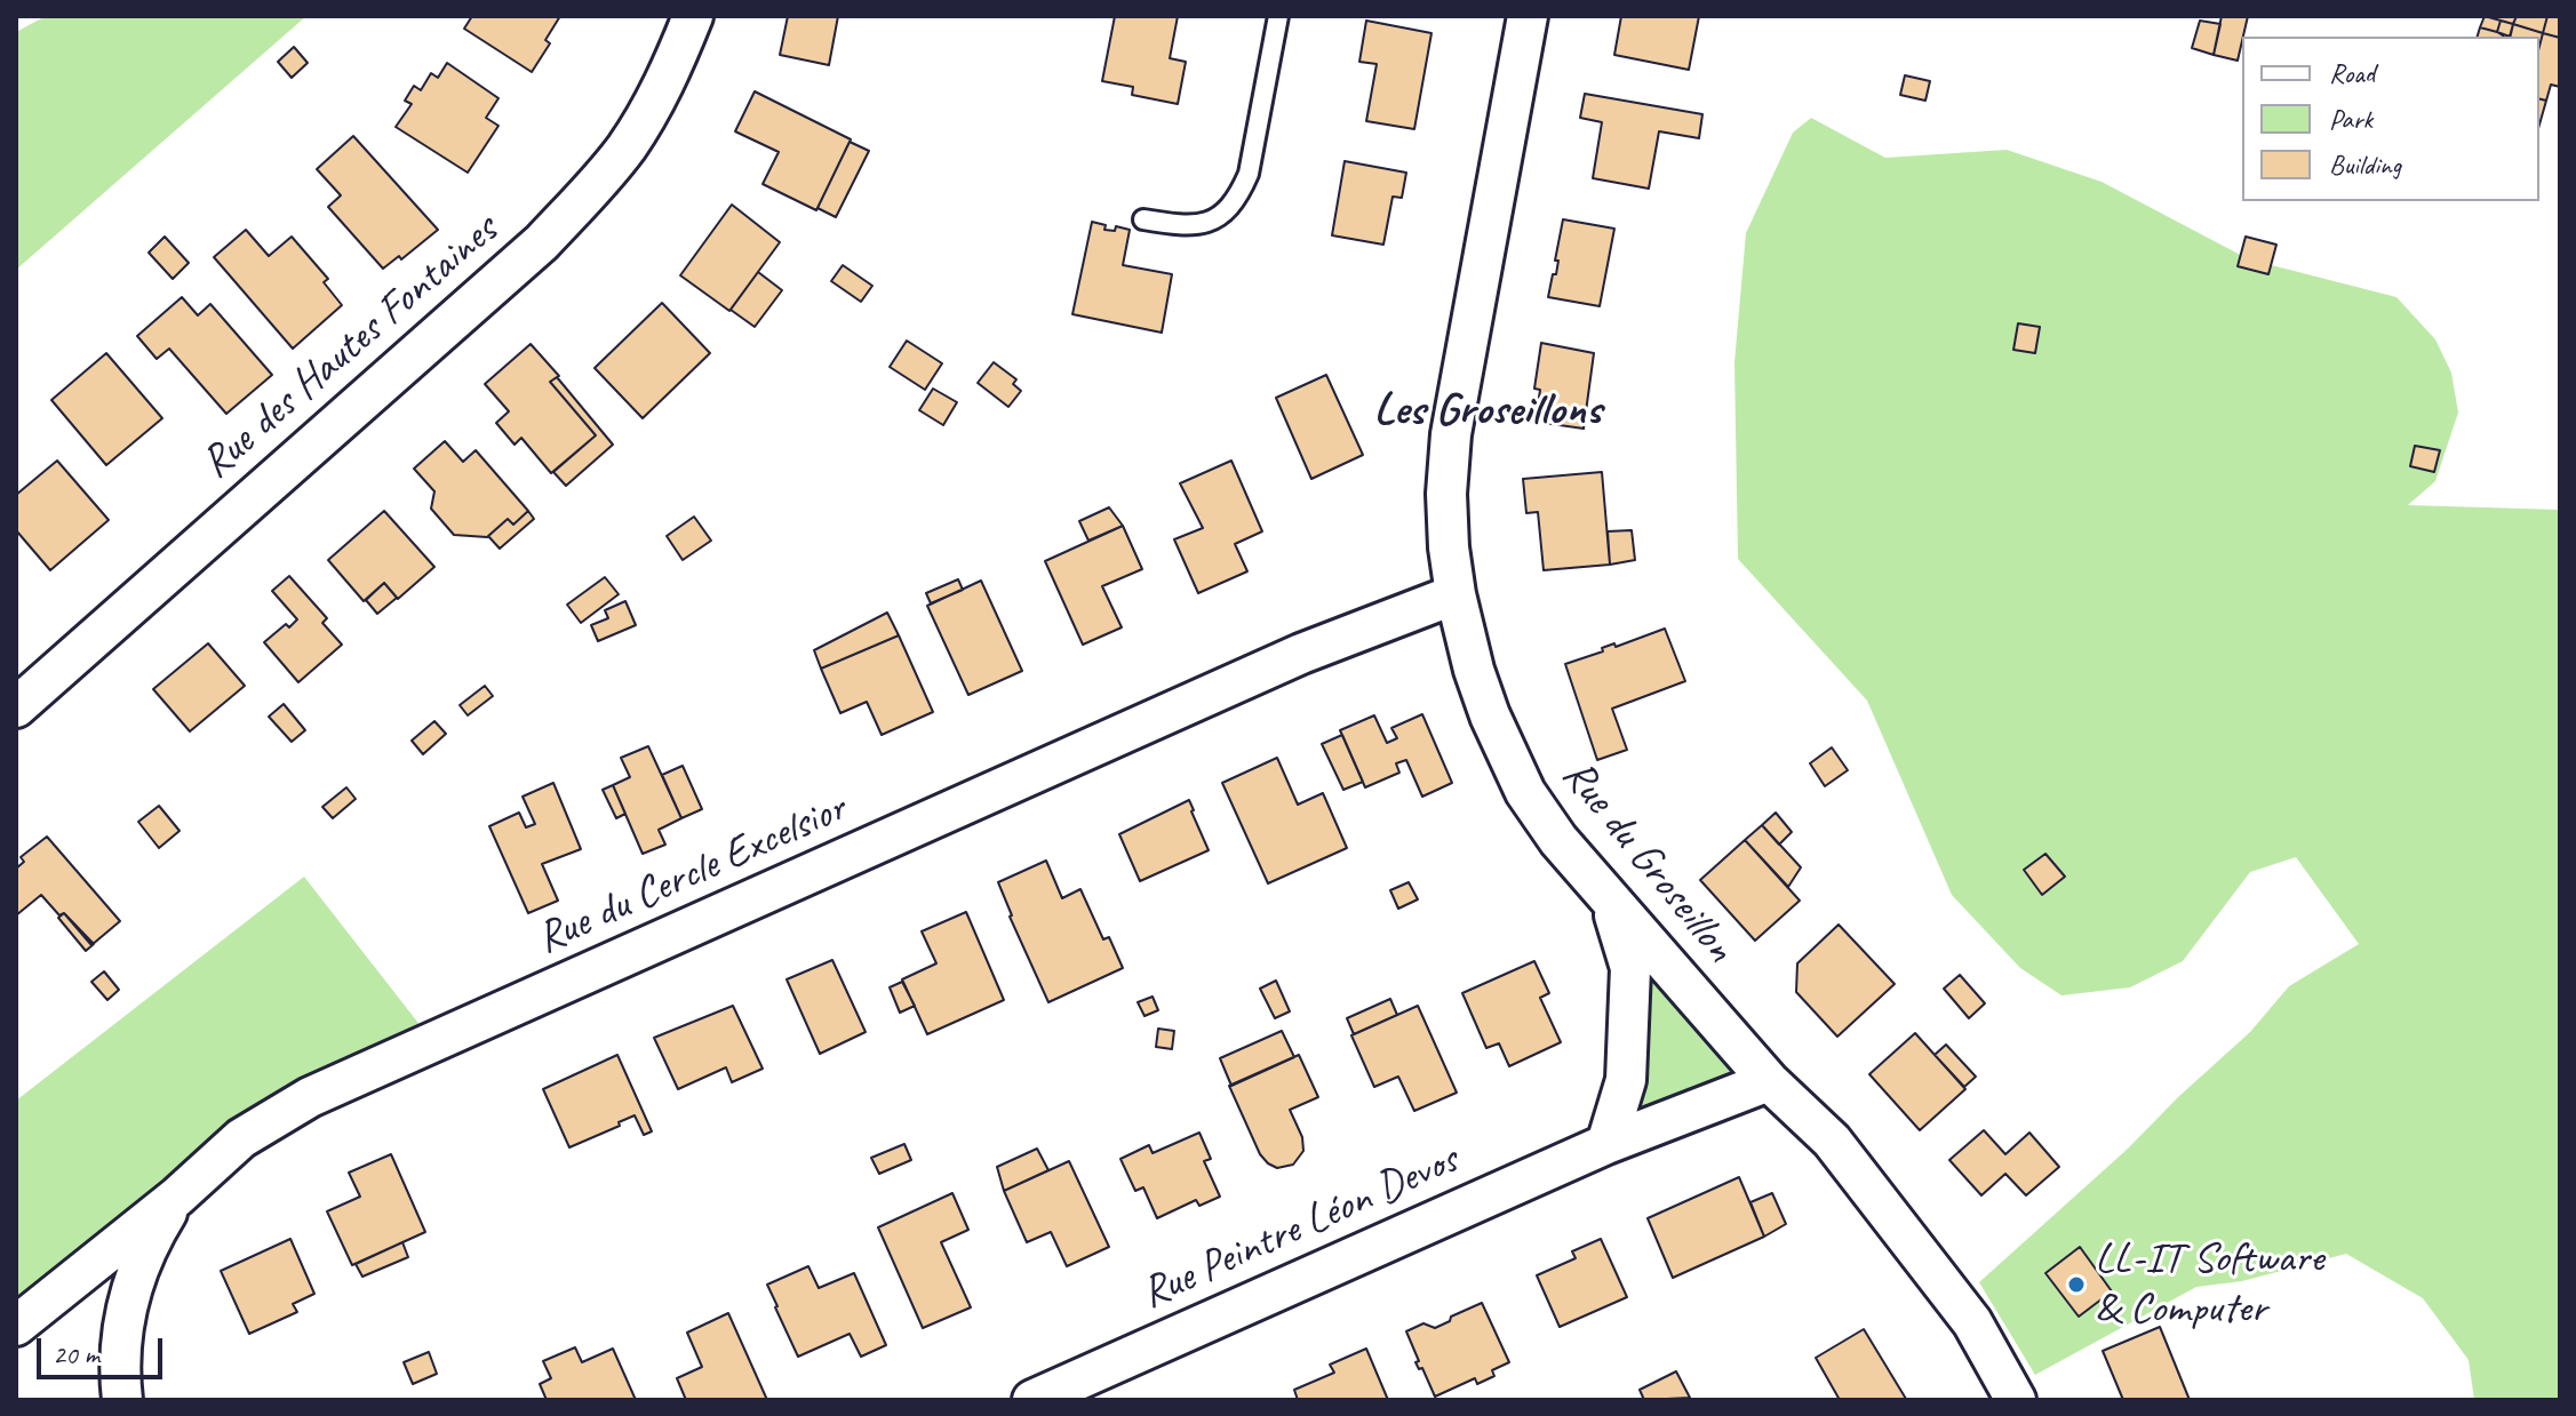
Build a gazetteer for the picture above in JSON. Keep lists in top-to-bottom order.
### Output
{
  "streets": {
    "street": [
      "Rue des Hautes Fontaines",
      "Rue du Groseillon",
      "Rue du Cercle Excelsior",
      "Rue Peintre Léon Devos"
    ]
  },
  "crossings": [
    ["Rue du Groseillon", "Rue du Cercle Excelsior"],
    ["Rue du Groseillon", "Rue Peintre Léon Devos"]
  ],
  "districts": ["Les Groseillons"],
  "places": ["LL-IT Software & Computer"],
  "legend": ["Road", "Park", "Building"],
  "scale_bar": "20 m"
}
